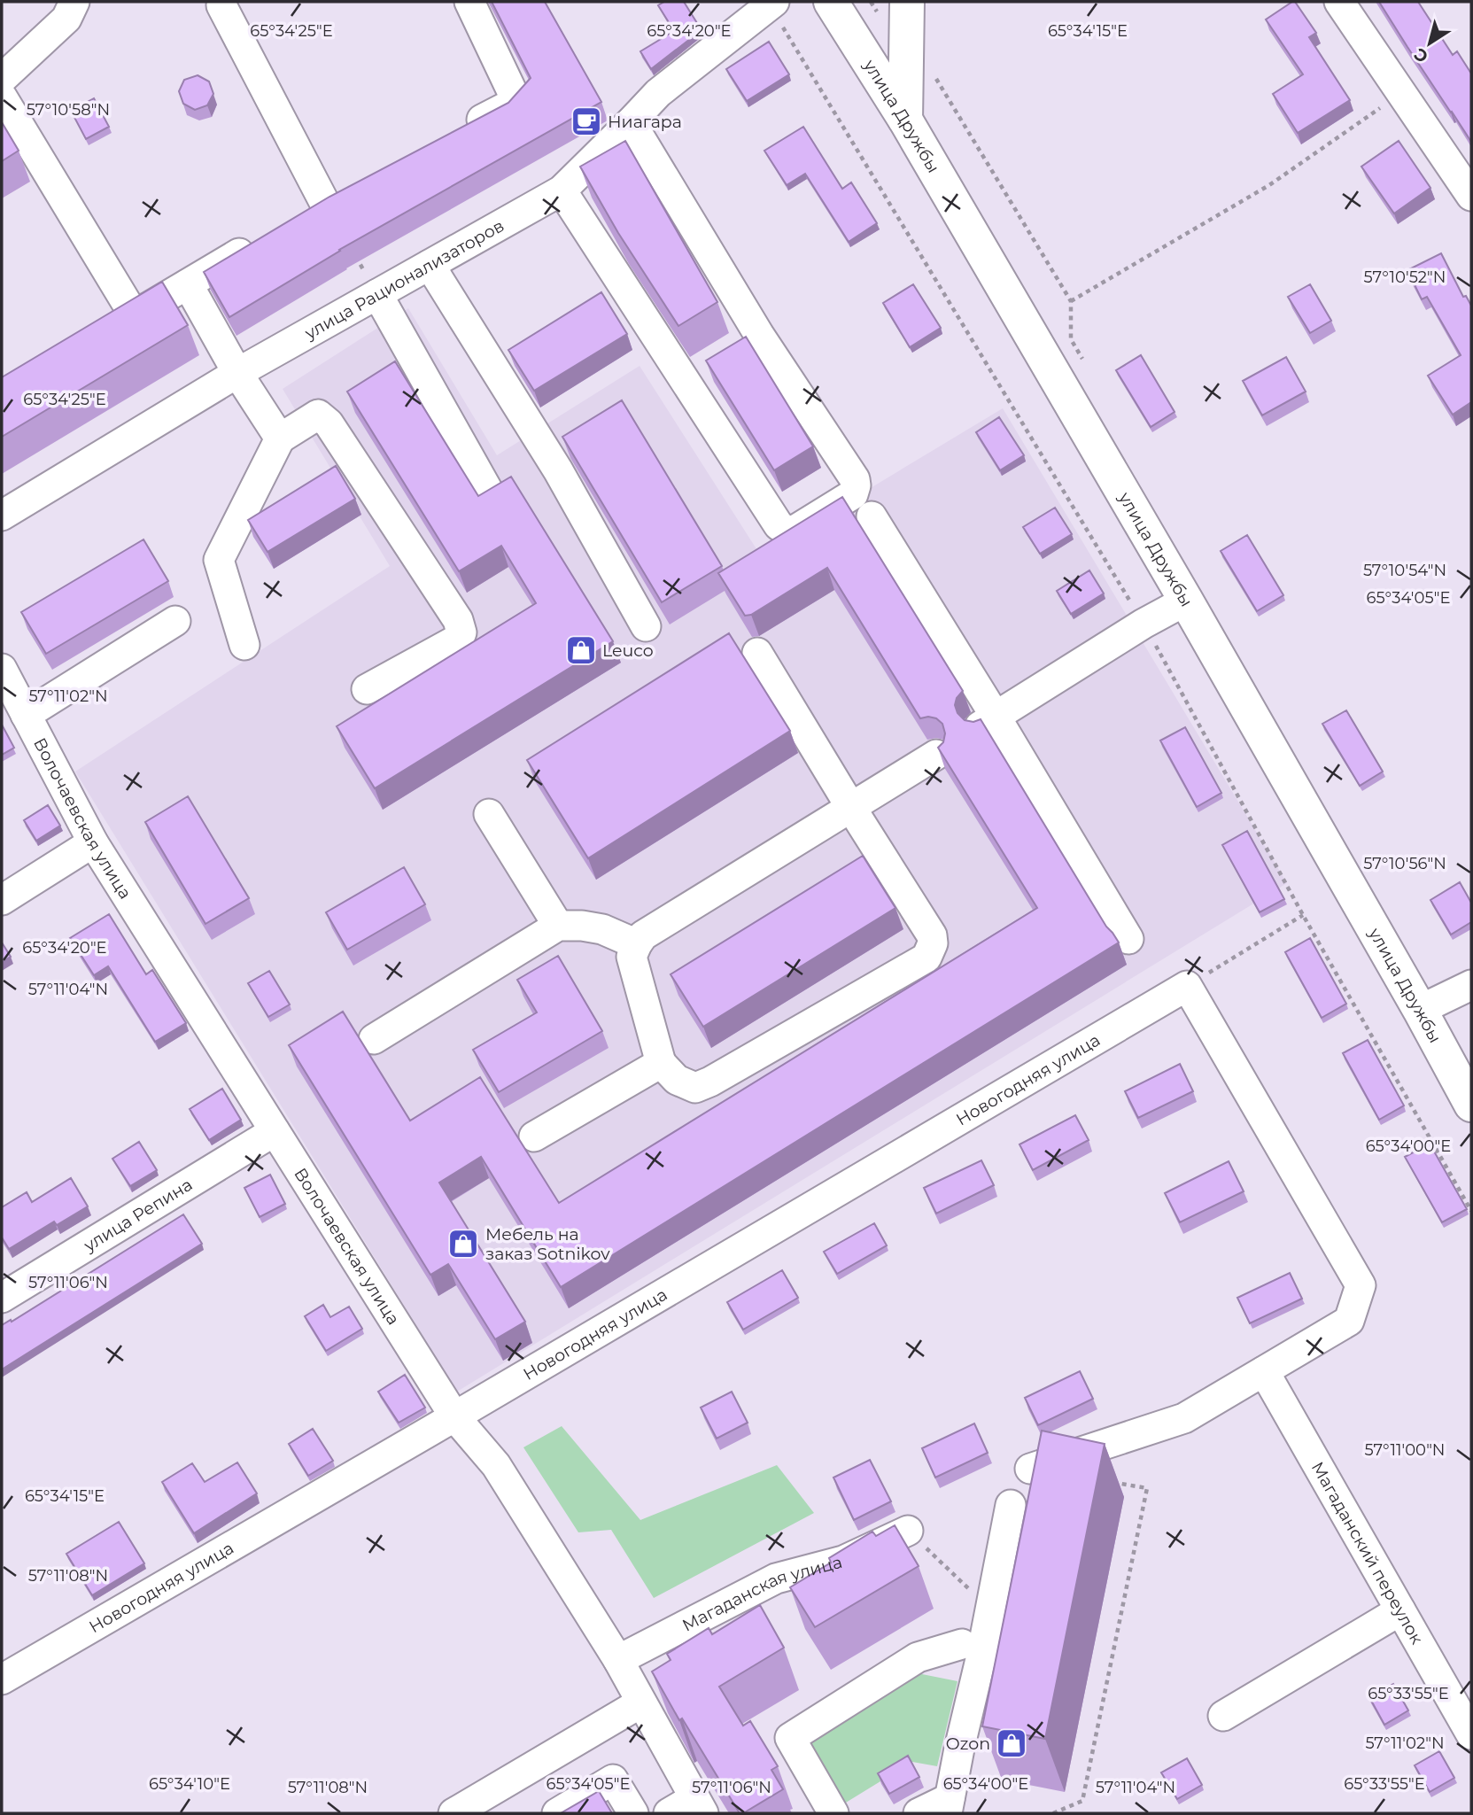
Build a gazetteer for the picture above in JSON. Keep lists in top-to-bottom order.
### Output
{
  "streets": {
    "main road": ["улица Дружбы"],
    "street": [
      "улица Рационализаторов",
      "Волочаевская улица",
      "Новогодняя улица",
      "улица Репина",
      "Магаданский переулок",
      "Магаданская улица"
    ]
  },
  "crossings": [
    ["Волочаевская улица", "Новогодняя улица"],
    ["Волочаевская улица", "улица Репина"],
    ["Волочаевская улица", "Магаданская улица"]
  ],
  "places": {
    "cafe": ["Ниагара"],
    "shop": ["Leuco", "Мебель на заказ Sotnikov", "Ozon"]
  },
  "north": "bottom left",
  "coordinates": [
    "65°34'25\"E",
    "65°34'15\"E",
    "65°34'20\"E",
    "57°10'58\"N",
    "57°10'52\"N",
    "57°10'54\"N",
    "65°34'05\"E",
    "57°11'02\"N",
    "57°10'56\"N",
    "57°11'04\"N",
    "65°34'00\"E",
    "57°11'06\"N",
    "57°11'00\"N",
    "57°11'08\"N",
    "65°33'55\"E",
    "65°34'10\"E"
  ]
}
